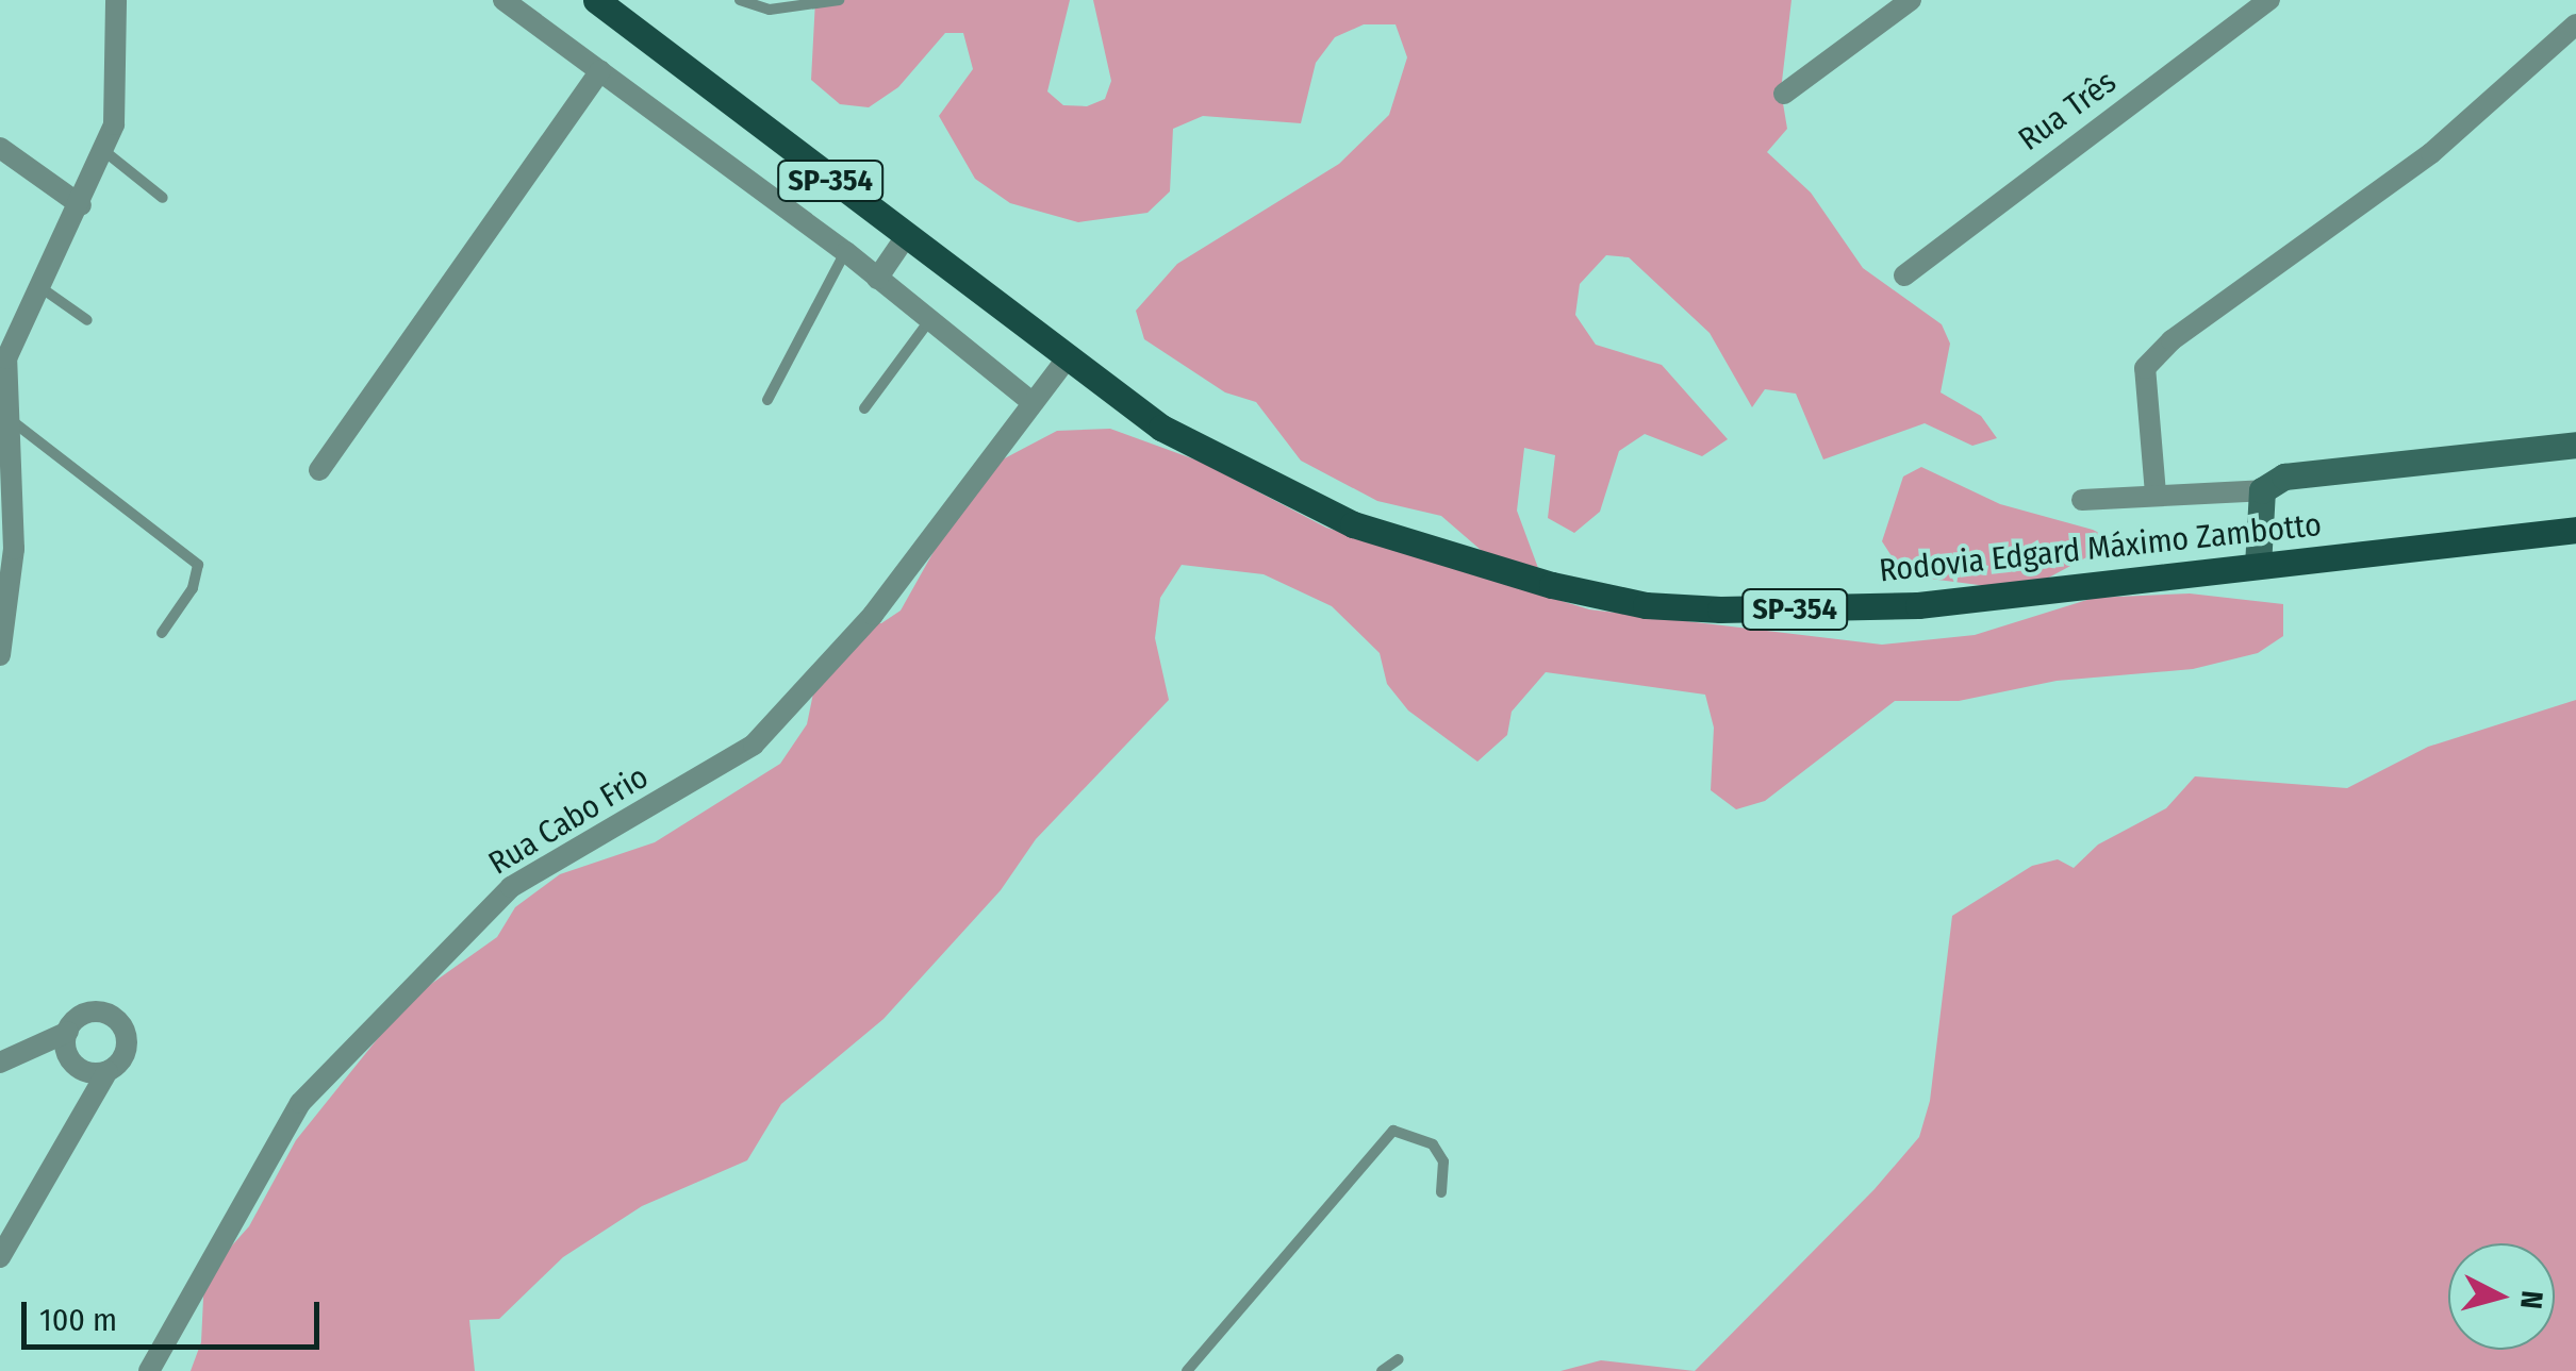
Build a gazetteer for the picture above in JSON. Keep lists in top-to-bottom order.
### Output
{
  "streets": {
    "main road": ["SP-354", "Rodovia Edgard Máximo Zambotto"],
    "street": ["Rua Três", "Rua Cabo Frio"]
  },
  "crossings": [
    ["Rodovia Edgard Máximo Zambotto", "Rua Cabo Frio"]
  ],
  "scale_bar": "100 m",
  "north": "right"
}
